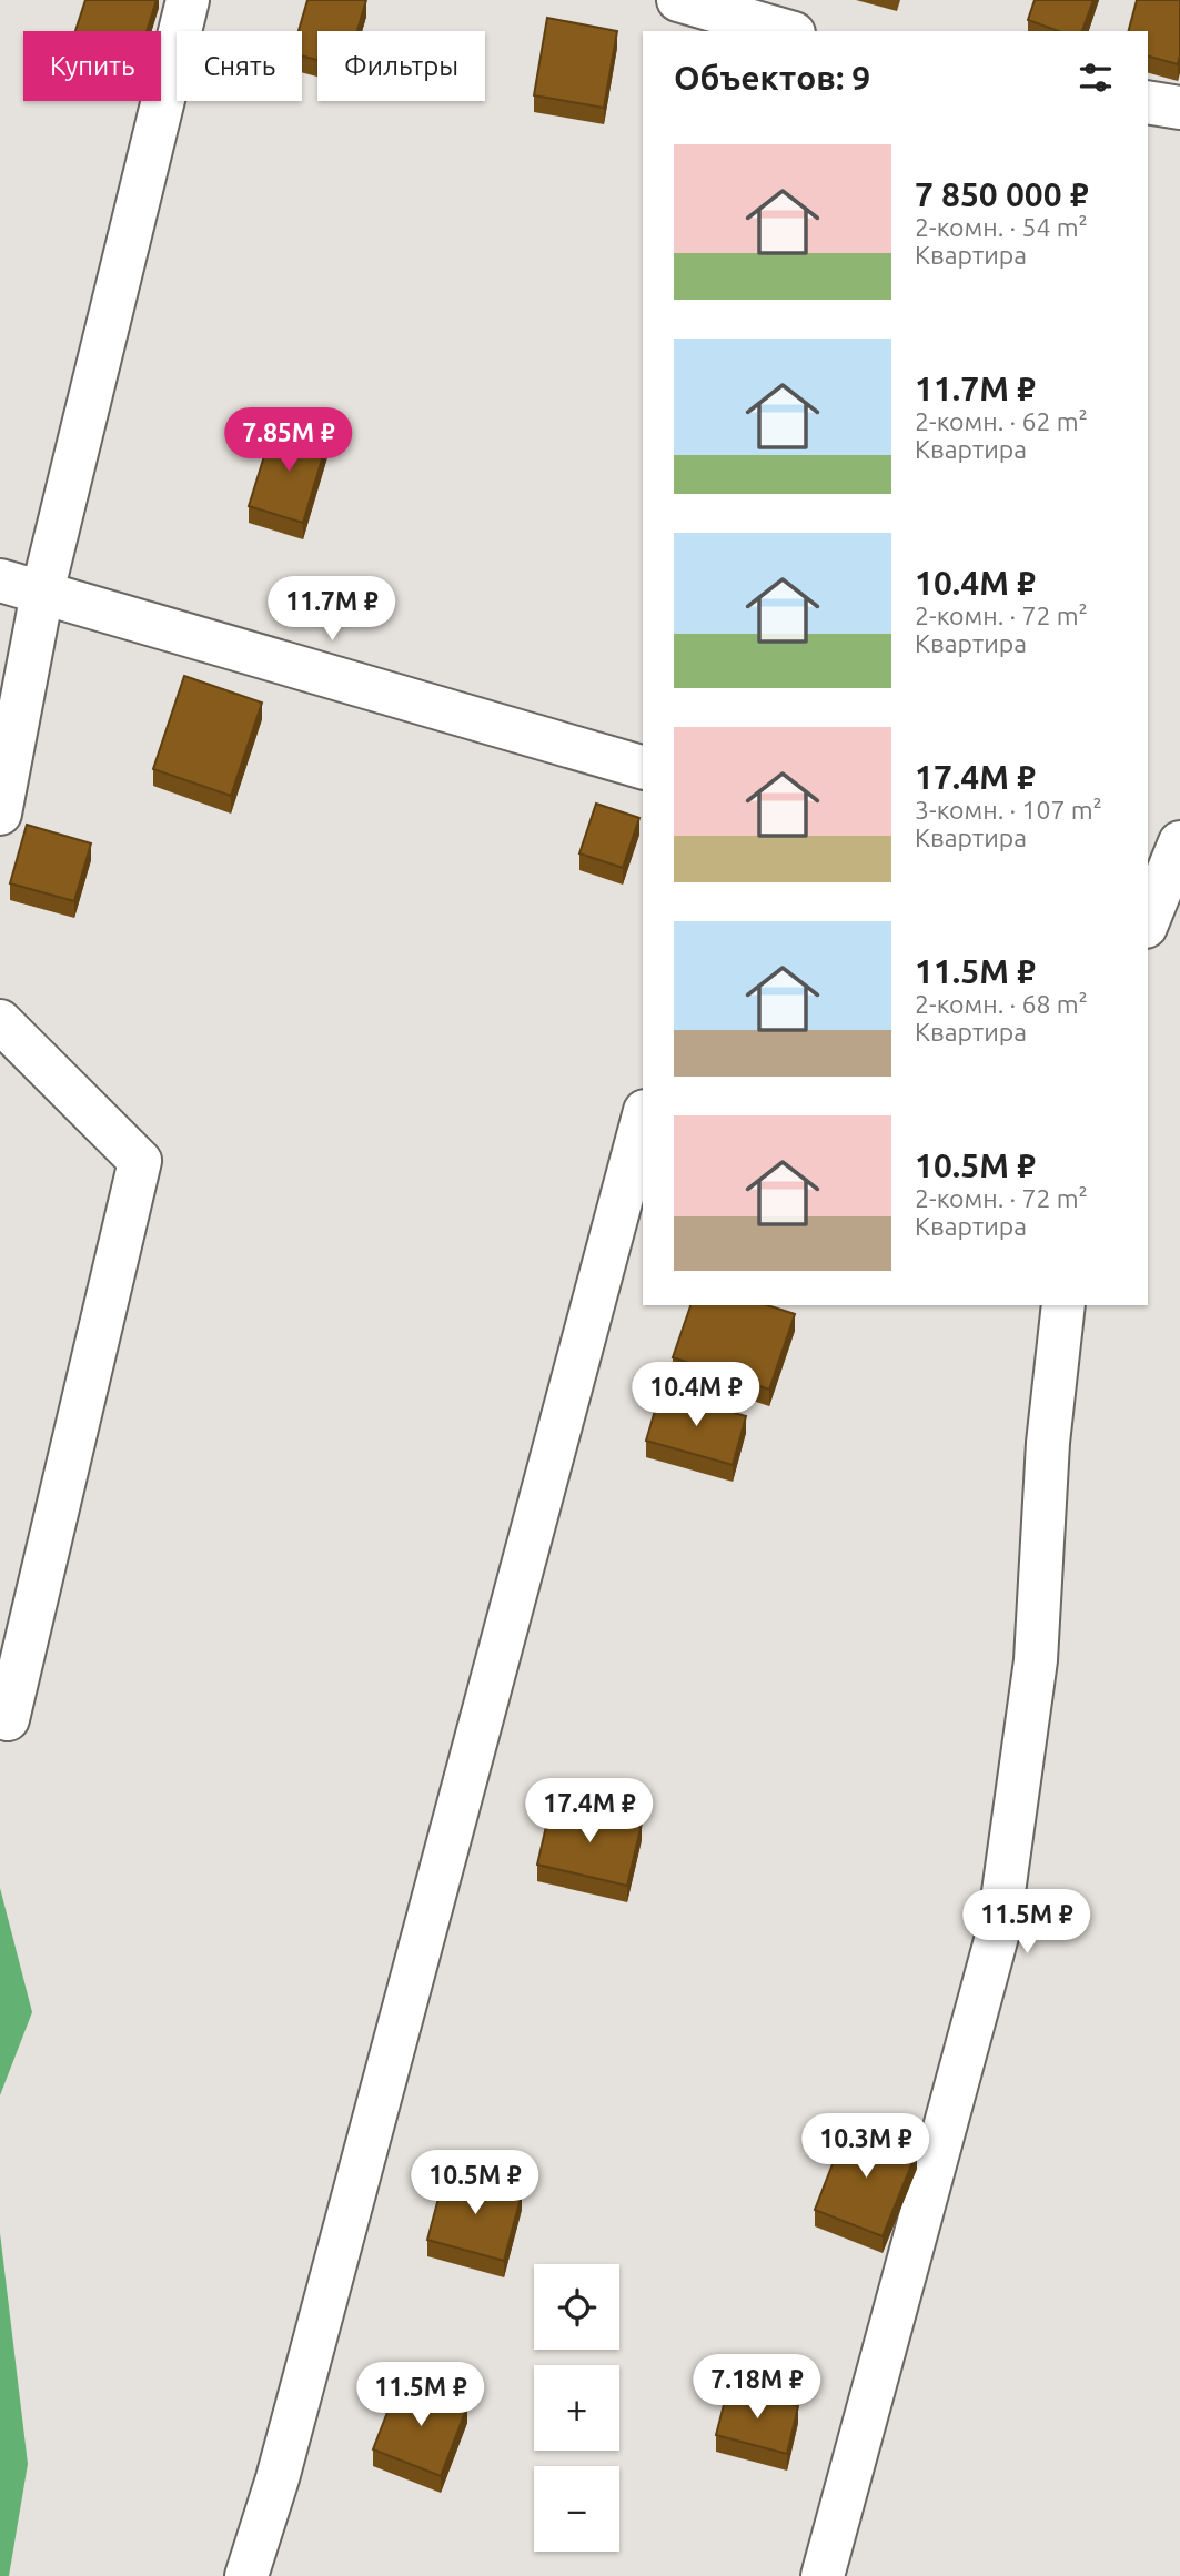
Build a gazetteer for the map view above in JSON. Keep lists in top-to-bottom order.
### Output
{
  "page": {
    "chip": ["Купить", "Снять", "Фильтры"],
    "heading": "Объектов: 9",
    "list": [
      {
        "name": "7 850 000 ₽",
        "note": "2-комн. · 54 m² · Квартира"
      },
      {
        "name": "11.7M ₽",
        "note": "2-комн. · 62 m² · Квартира"
      },
      {
        "name": "10.4M ₽",
        "note": "2-комн. · 72 m² · Квартира"
      },
      {
        "name": "17.4M ₽",
        "note": "3-комн. · 107 m² · Квартира"
      },
      {
        "name": "11.5M ₽",
        "note": "2-комн. · 68 m² · Квартира"
      },
      {
        "name": "10.5M ₽",
        "note": "2-комн. · 72 m² · Квартира"
      }
    ],
    "price": [
      "7.85M ₽",
      "11.7M ₽",
      "10.4M ₽",
      "17.4M ₽",
      "11.5M ₽",
      "10.3M ₽",
      "10.5M ₽",
      "7.18M ₽",
      "11.5M ₽"
    ],
    "map_buttons": ["+", "−"]
  }
}
